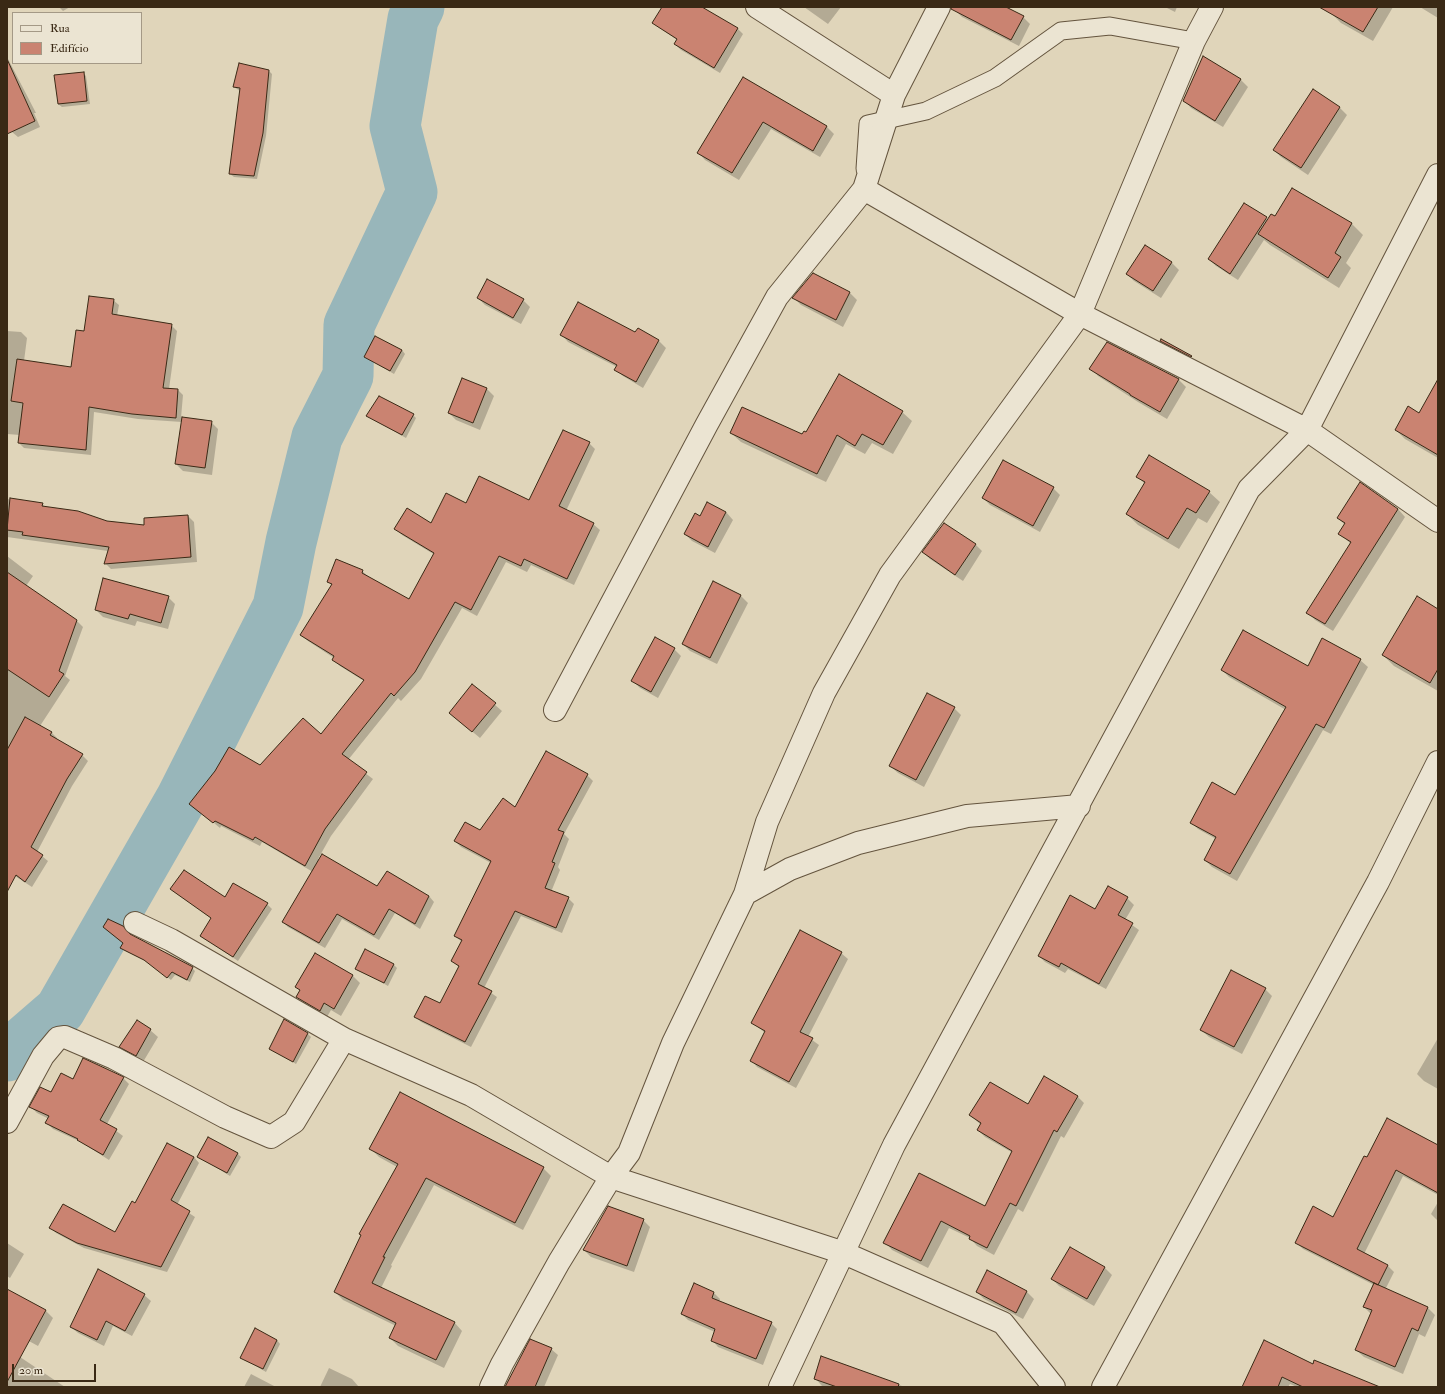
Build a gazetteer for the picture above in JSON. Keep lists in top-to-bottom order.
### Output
{
  "legend": ["Rua", "Edifício"],
  "scale_bar": "20 m"
}
